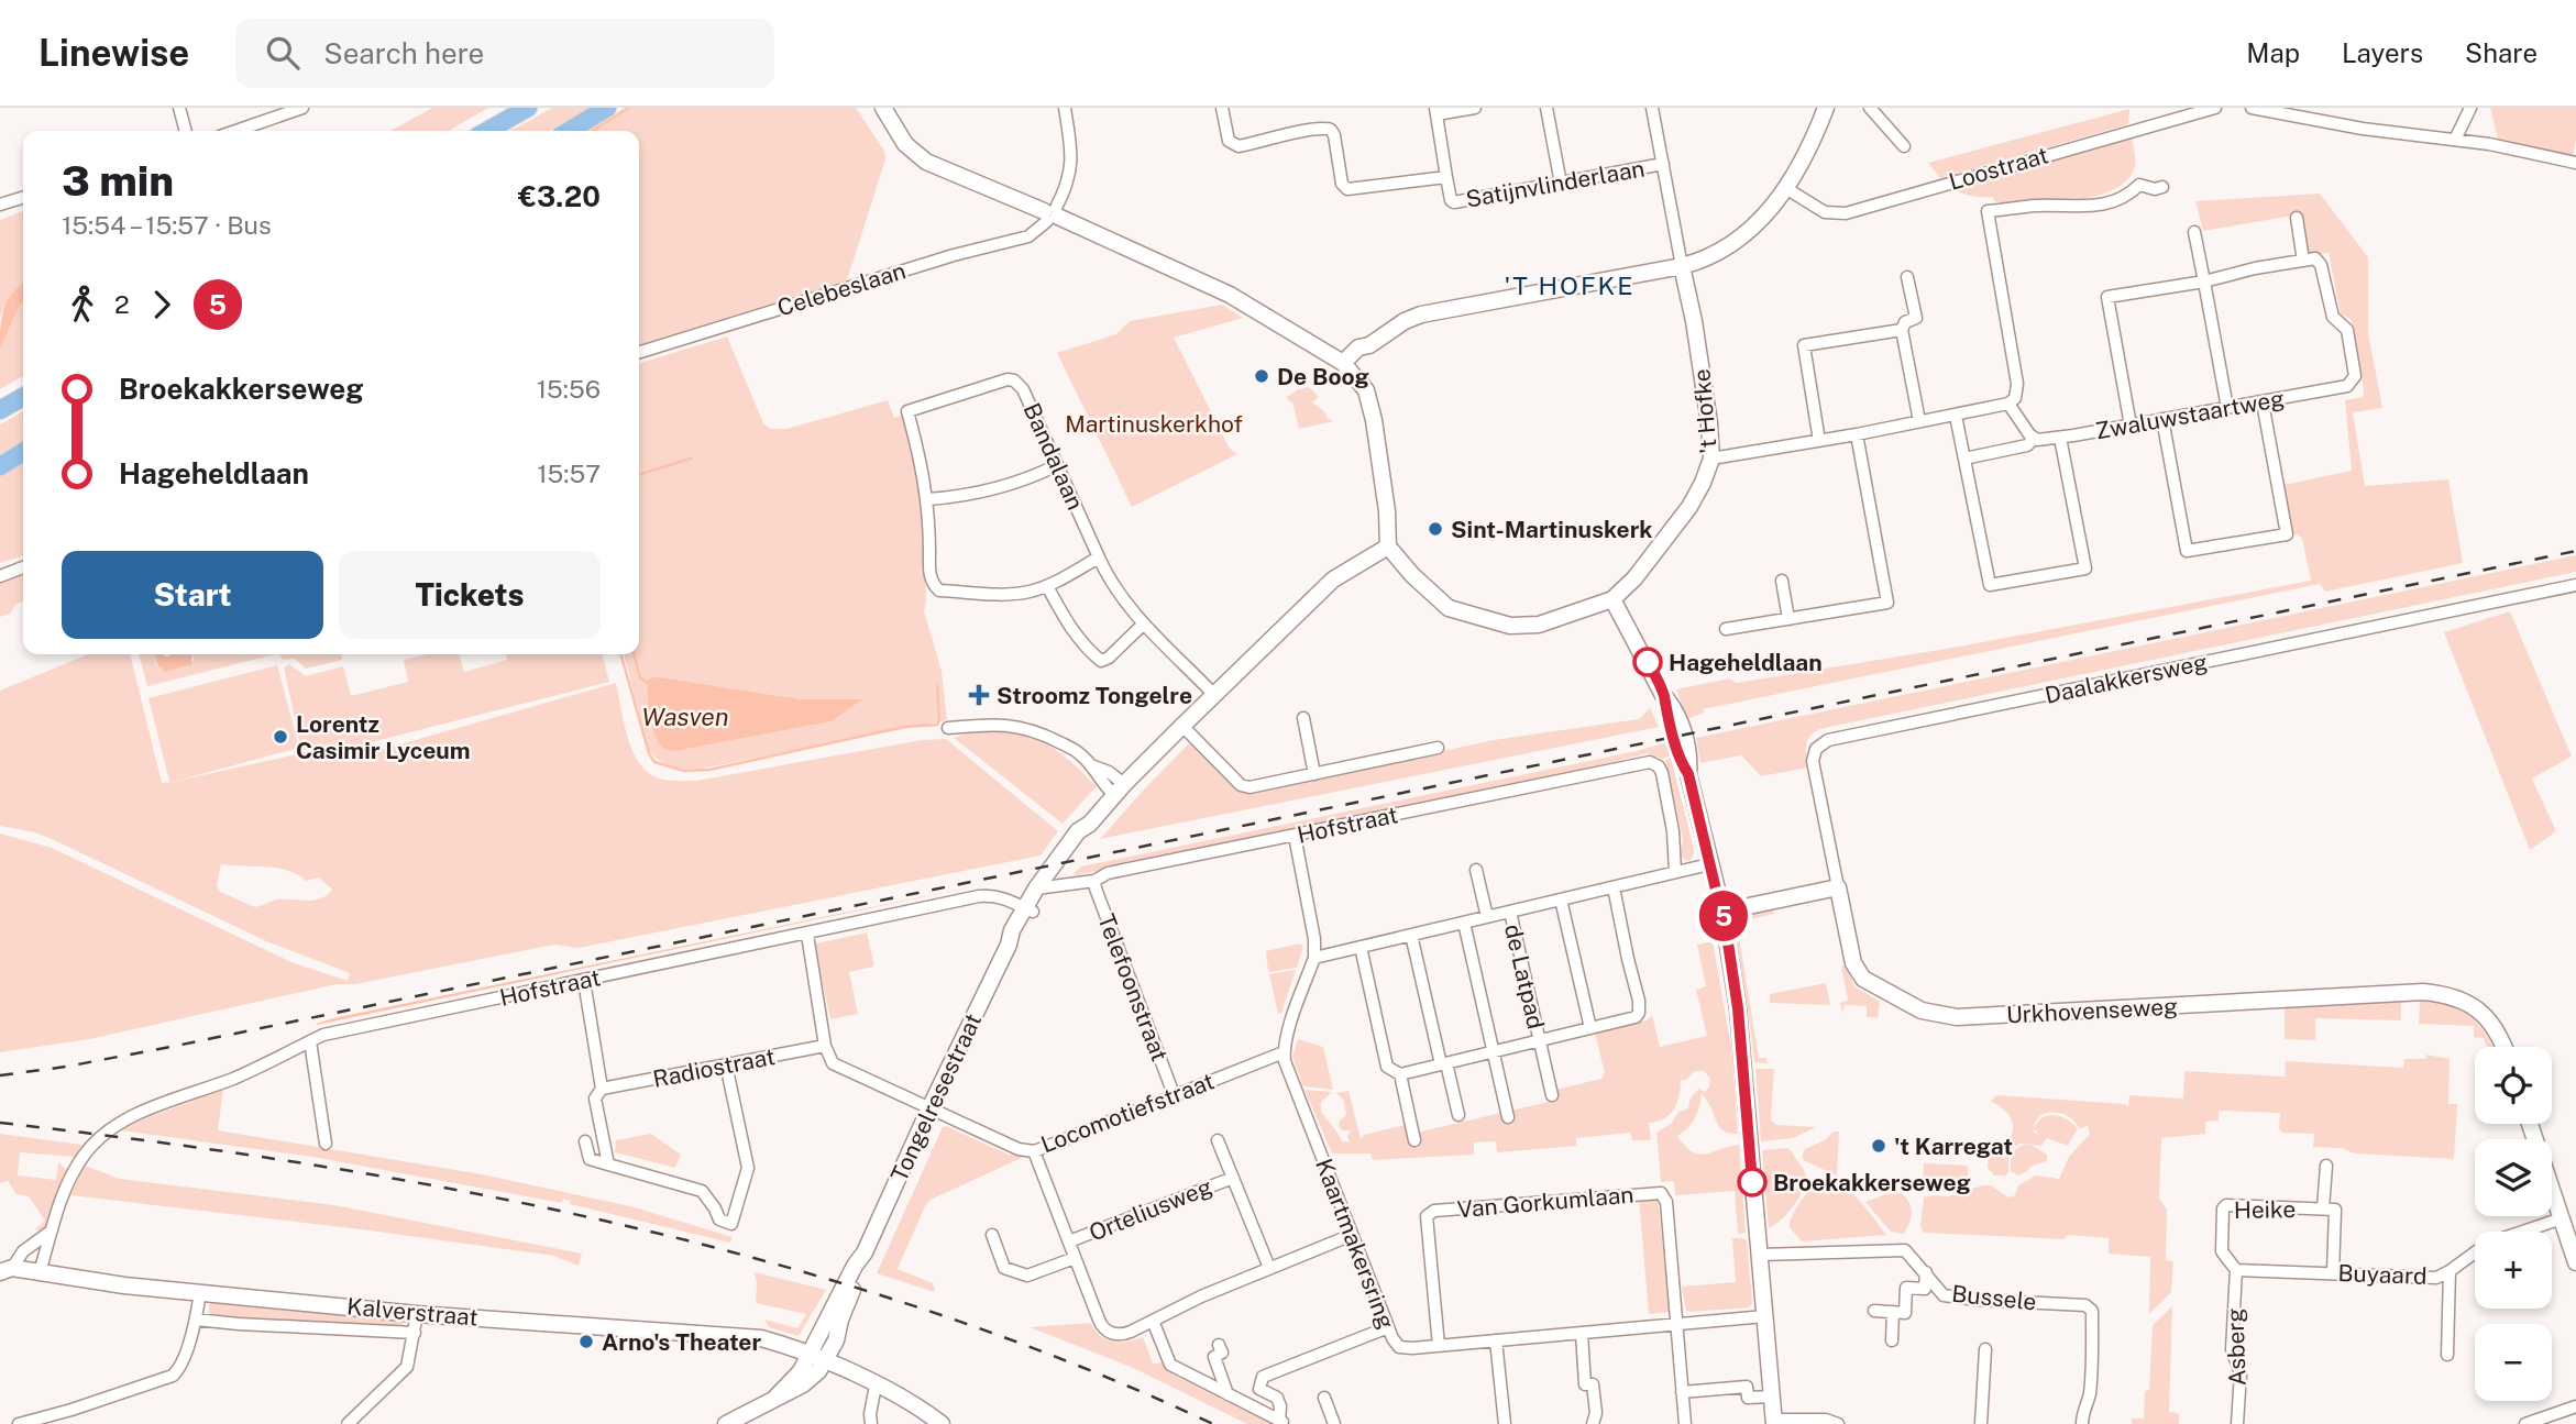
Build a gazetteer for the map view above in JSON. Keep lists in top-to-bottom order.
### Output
{
  "streets": {
    "street": [
      "Loostraat",
      "Satijnvlinderlaan",
      "Celebeslaan",
      "'t Hofke",
      "Zwaluwstaartweg",
      "Bandalaan",
      "Daalakkersweg",
      "Hofstraat",
      "de Latpad",
      "Telefoonstraat",
      "Urkhovenseweg",
      "Radiostraat",
      "Tongelresestraat",
      "Locomotiefstraat",
      "Van Gorkumlaan",
      "Orteliusweg",
      "Heike",
      "Kaartmakersring",
      "Buyaard",
      "Bussele",
      "Kalverstraat",
      "Asberg"
    ]
  },
  "crossings": [
    ["'t Hofke", "Tongelresestraat"],
    ["Daalakkersweg", "Urkhovenseweg"],
    ["Hofstraat", "Telefoonstraat"],
    ["Hofstraat", "Tongelresestraat"],
    ["Hofstraat", "Kalverstraat"],
    ["Telefoonstraat", "Locomotiefstraat"],
    ["Radiostraat", "Locomotiefstraat"],
    ["Tongelresestraat", "Locomotiefstraat"],
    ["Tongelresestraat", "Kalverstraat"],
    ["Locomotiefstraat", "Kaartmakersring"],
    ["Van Gorkumlaan", "Kaartmakersring"],
    ["Heike", "Buyaard"],
    ["Heike", "Asberg"],
    ["Buyaard", "Asberg"]
  ],
  "districts": ["'T HOFKE"],
  "water": ["Wasven"],
  "parks": ["Martinuskerkhof"],
  "places": {
    "other": [
      "De Boog",
      "Sint-Martinuskerk",
      "Hageheldlaan",
      "Lorentz Casimir Lyceum",
      "'t Karregat",
      "Broekakkerseweg",
      "Arno's Theater"
    ],
    "health": ["Stroomz Tongelre"]
  },
  "lines": ["bus line 5"],
  "page": {
    "header": "Linewise",
    "search": "Search here",
    "nav": ["Map", "Layers", "Share"],
    "on_map": "5",
    "heading": ["3 min", "15:54 – 15:57 · Bus", "€3.20"],
    "legs": ["2", "5"],
    "list": [
      {
        "name": "Broekakkerseweg",
        "value": "15:56"
      },
      {
        "name": "Hageheldlaan",
        "value": "15:57"
      }
    ],
    "buttons": ["Start", "Tickets"],
    "map_buttons": ["+", "−"]
  }
}
